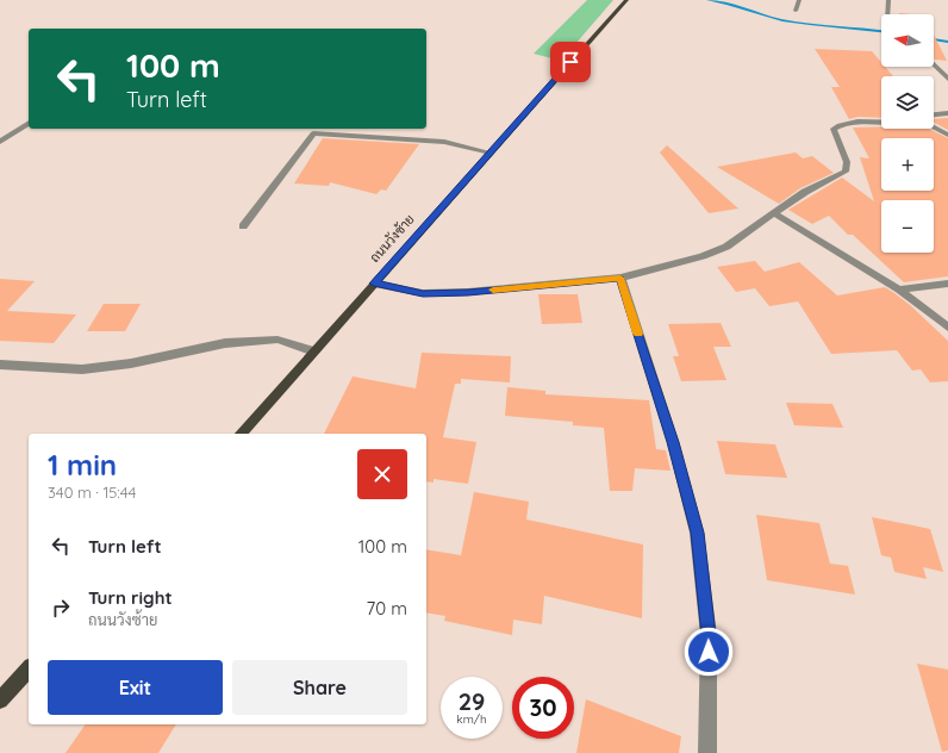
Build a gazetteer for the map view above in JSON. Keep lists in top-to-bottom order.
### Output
{
  "streets": {
    "main road": ["ถนนวังซ้าย"]
  },
  "north": "left",
  "page": {
    "map_buttons": ["+", "−"],
    "turn": ["100 m", "Turn left"],
    "heading": ["1 min", "340 m · 15:44"],
    "list": [
      {
        "name": "Turn left",
        "value": "100 m"
      },
      {
        "name": "Turn right",
        "note": "ถนนวังซ้าย",
        "value": "70 m"
      }
    ],
    "buttons": ["Exit", "Share"],
    "speed": "29 km/h",
    "limit": "30"
  }
}
